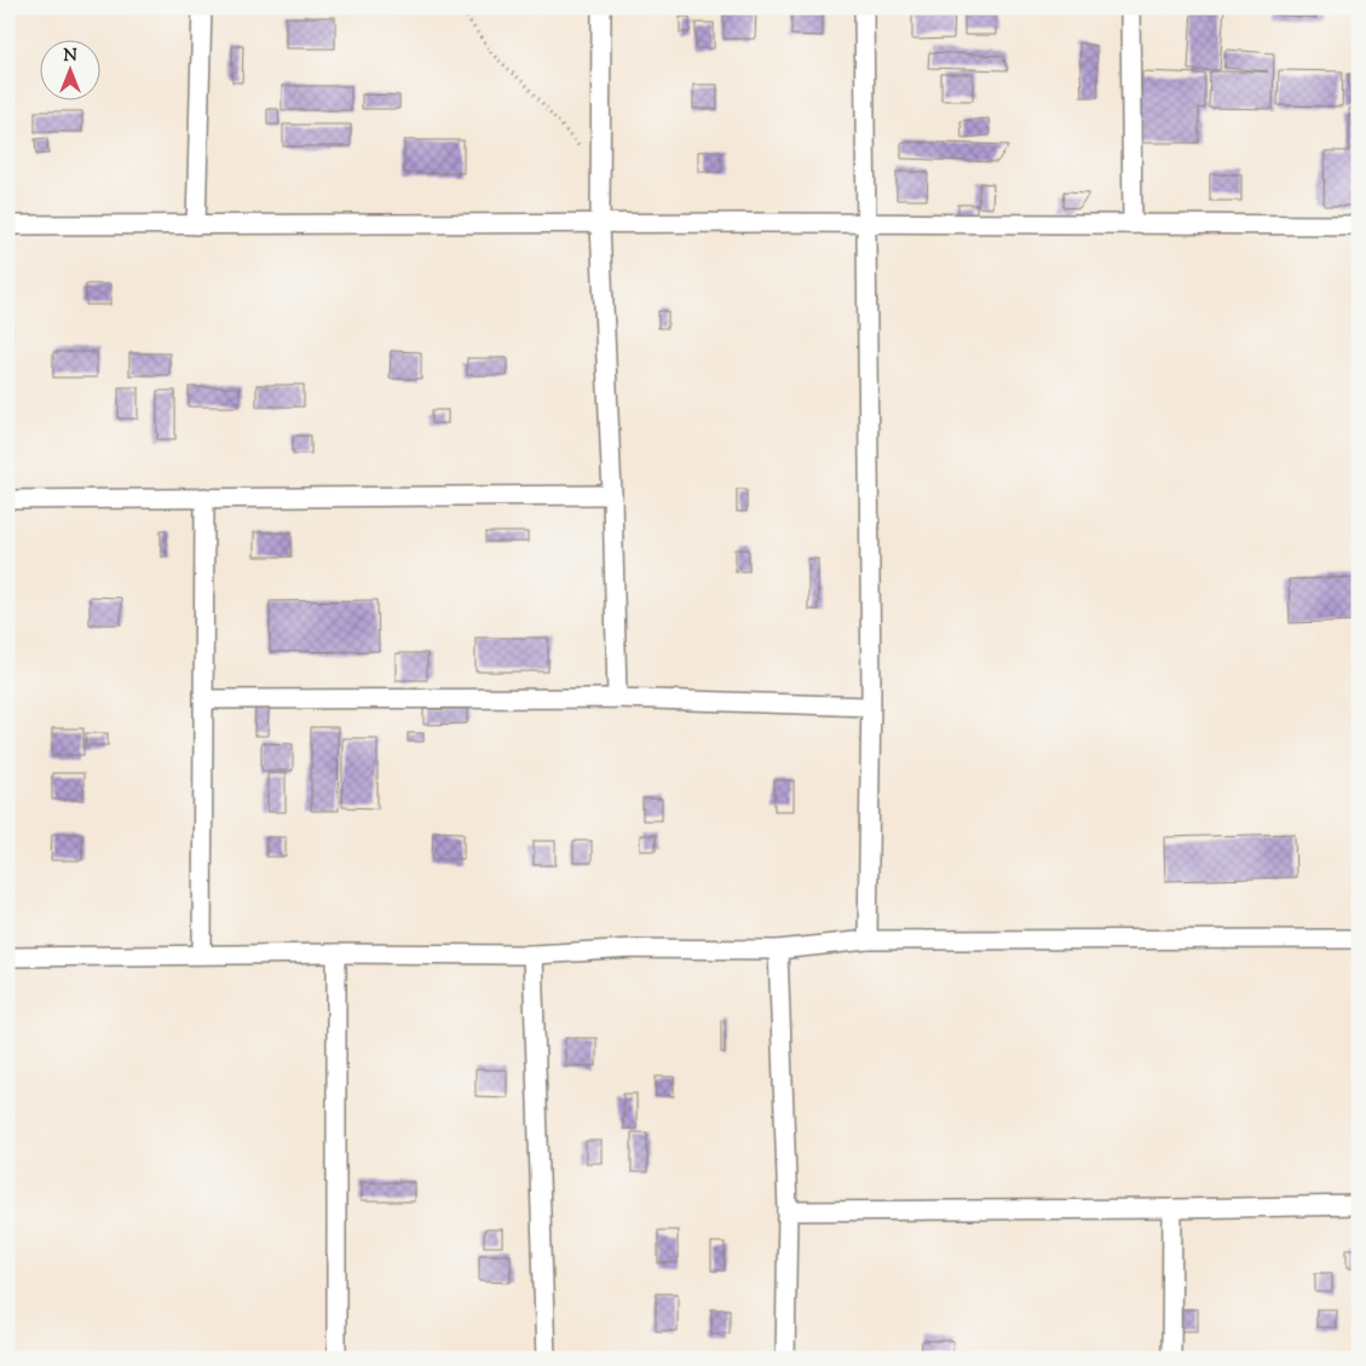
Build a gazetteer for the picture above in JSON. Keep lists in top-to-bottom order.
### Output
{
  "north": "top"
}
